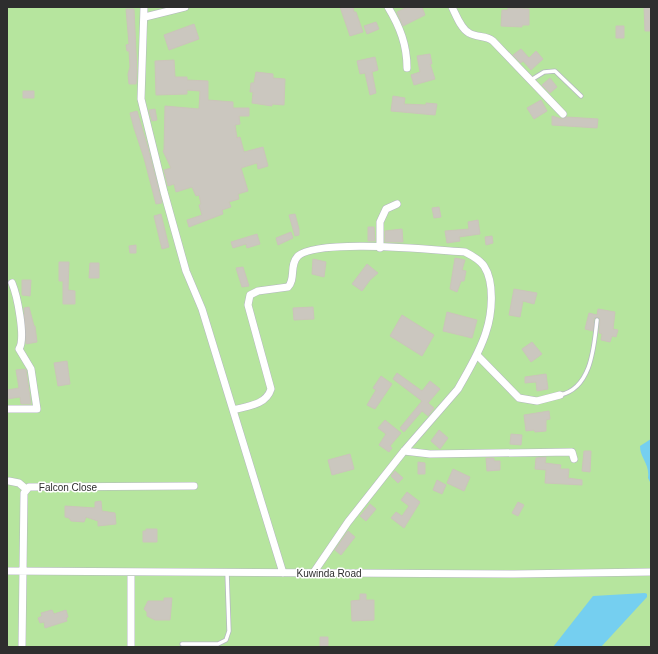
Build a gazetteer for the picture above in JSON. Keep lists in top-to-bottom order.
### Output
{
  "streets": {
    "street": ["Falcon Close", "Kuwinda Road"]
  },
  "crossings": [
    ["Falcon Close", "Kuwinda Road"]
  ]
}
